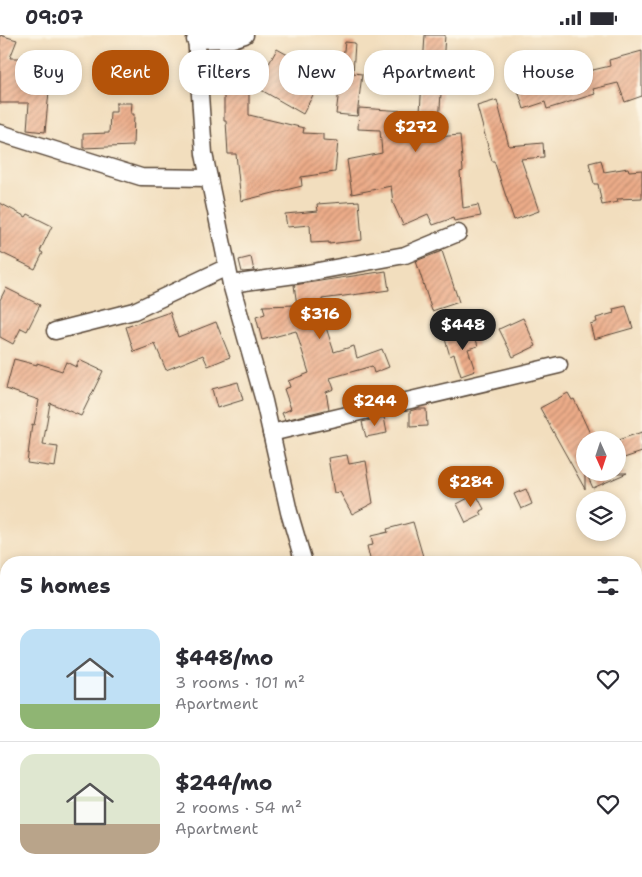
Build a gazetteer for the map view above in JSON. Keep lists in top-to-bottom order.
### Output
{
  "north": "bottom",
  "page": {
    "status": "09:07",
    "chip": [
      "Buy",
      "Rent",
      "Filters",
      "New",
      "Apartment",
      "House"
    ],
    "price": [
      "$272",
      "$316",
      "$448",
      "$244",
      "$284"
    ],
    "heading": "5 homes",
    "list": [
      {
        "name": "$448/mo",
        "note": "3 rooms · 101 m² · Apartment"
      },
      {
        "name": "$244/mo",
        "note": "2 rooms · 54 m² · Apartment"
      }
    ]
  }
}
